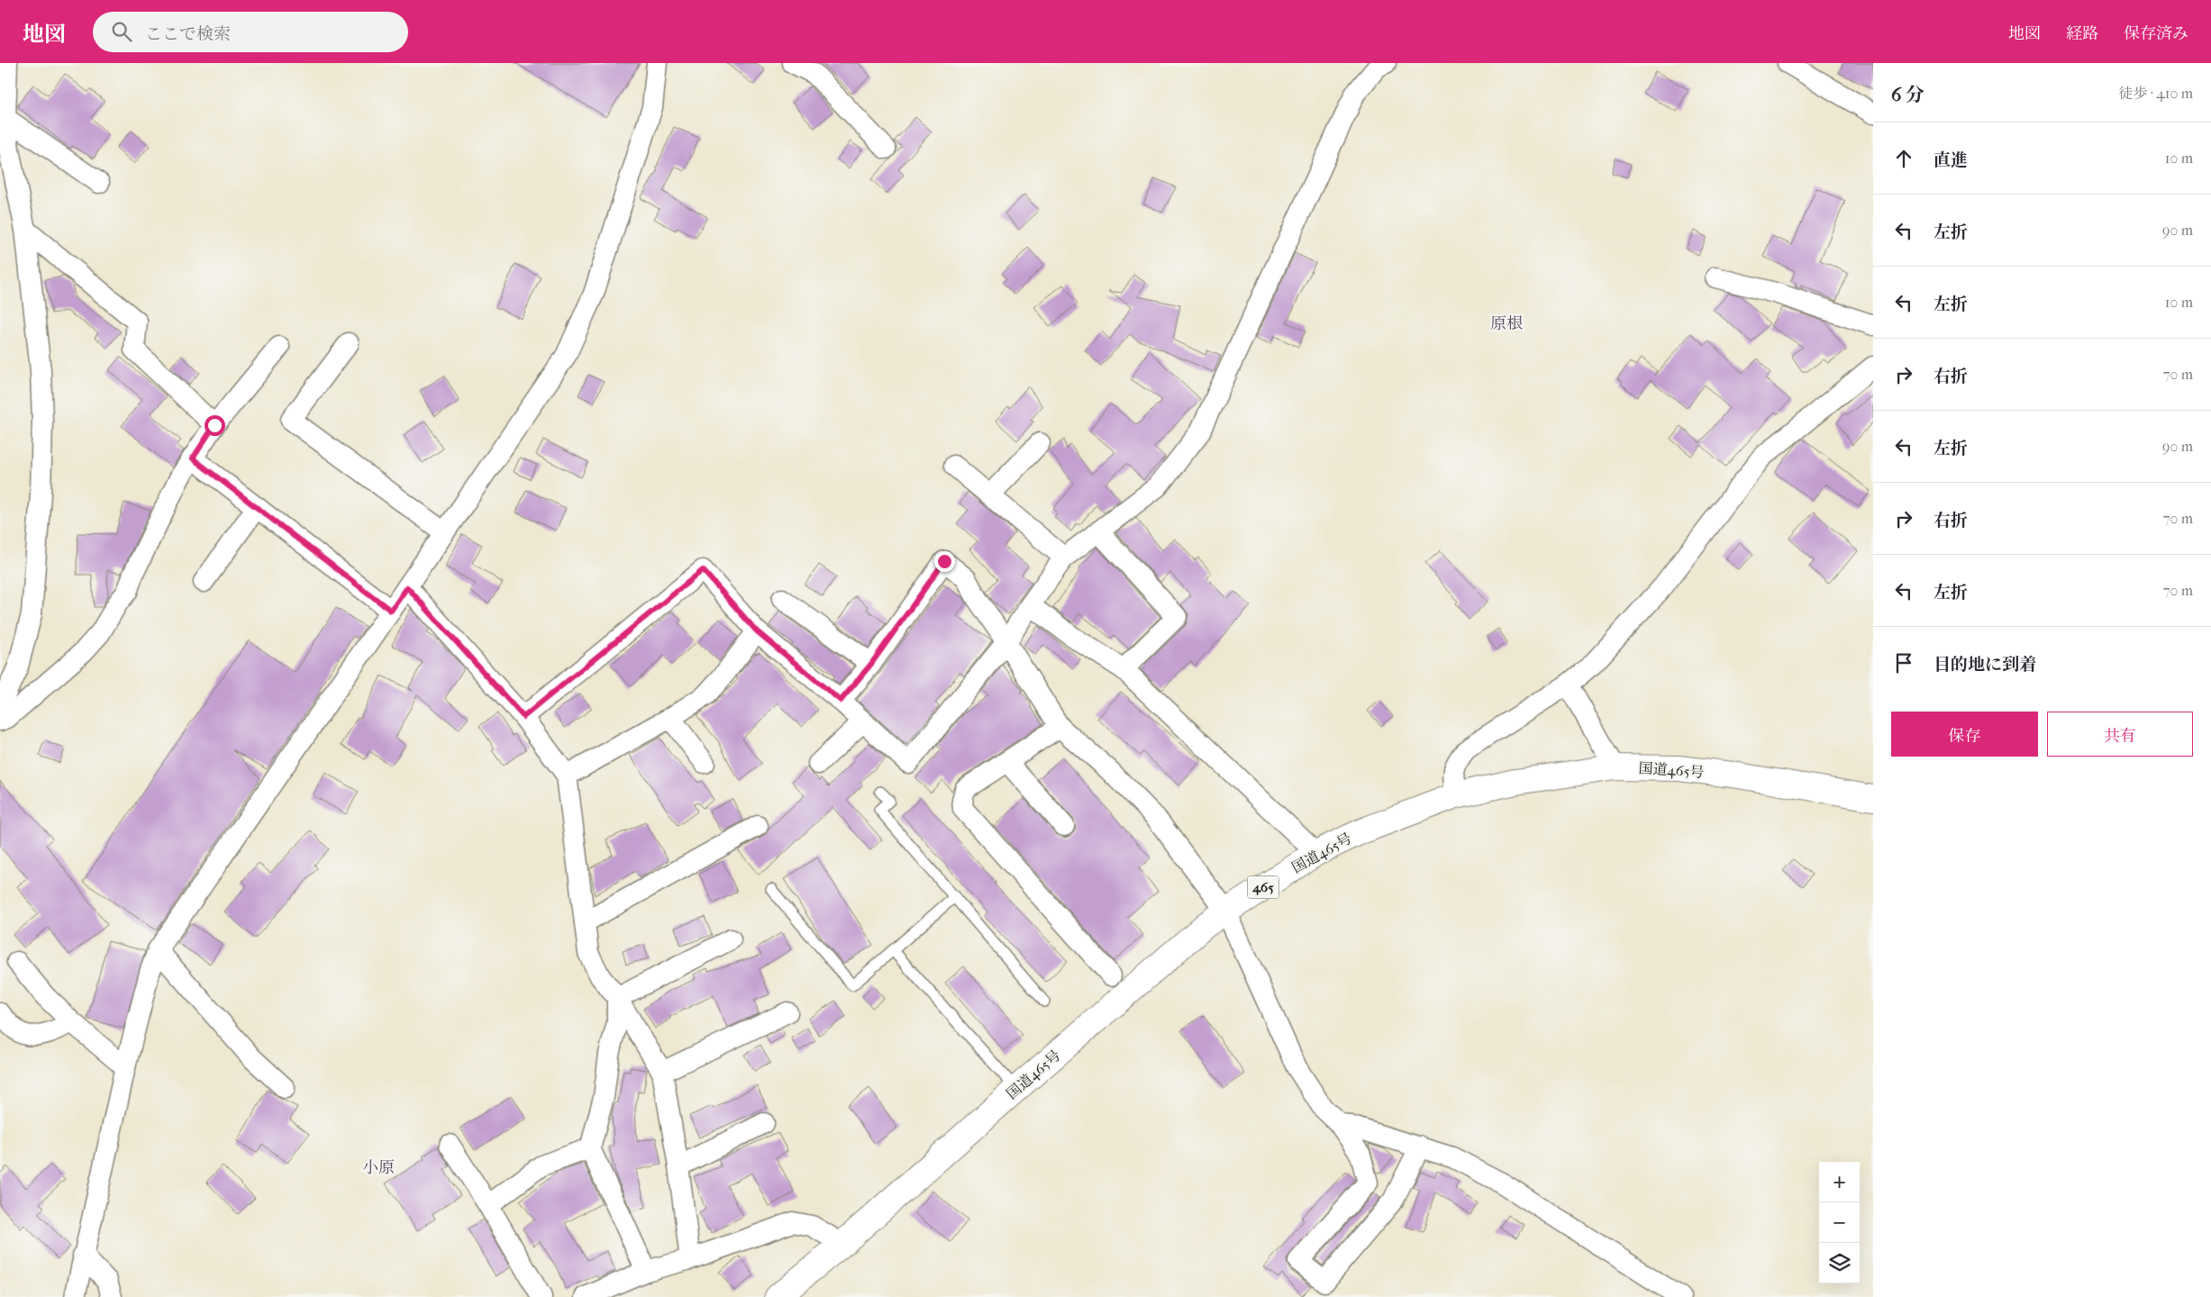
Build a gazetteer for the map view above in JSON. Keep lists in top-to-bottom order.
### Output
{
  "streets": {
    "highway": ["国道465号", "465"]
  },
  "districts": ["原根", "小原"],
  "page": {
    "header": "地図",
    "search": "ここで検索",
    "nav": ["地図", "経路", "保存済み"],
    "heading": ["6 分", "徒歩 · 410 m"],
    "list": [
      ["直進", "10 m"],
      ["左折", "90 m"],
      ["左折", "10 m"],
      ["右折", "70 m"],
      ["左折", "90 m"],
      ["右折", "70 m"],
      ["左折", "70 m"],
      "目的地に到着"
    ],
    "buttons": ["保存", "共有"],
    "map_buttons": ["+", "−"]
  }
}
